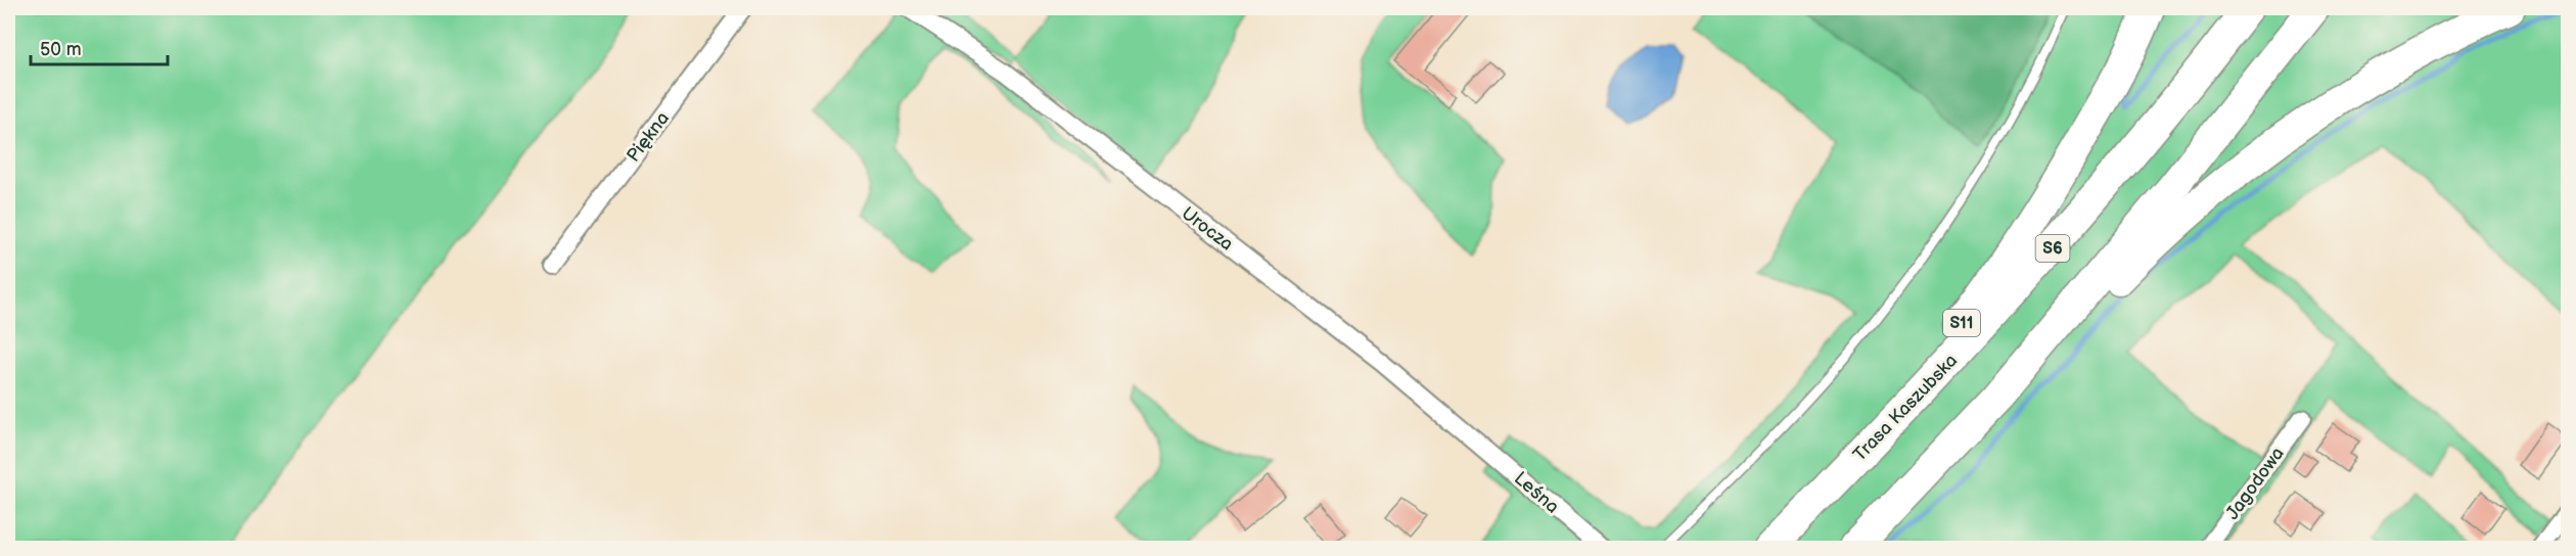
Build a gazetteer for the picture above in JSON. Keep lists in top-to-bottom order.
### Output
{
  "streets": {
    "highway": ["S6", "S11", "Trasa Kaszubska"],
    "street": [
      "Piękna",
      "Urocza",
      "Jagodowa",
      "Leśna"
    ]
  },
  "crossings": [
    ["Urocza", "Leśna"],
    ["S11", "Trasa Kaszubska"]
  ],
  "scale_bar": "50 m"
}
